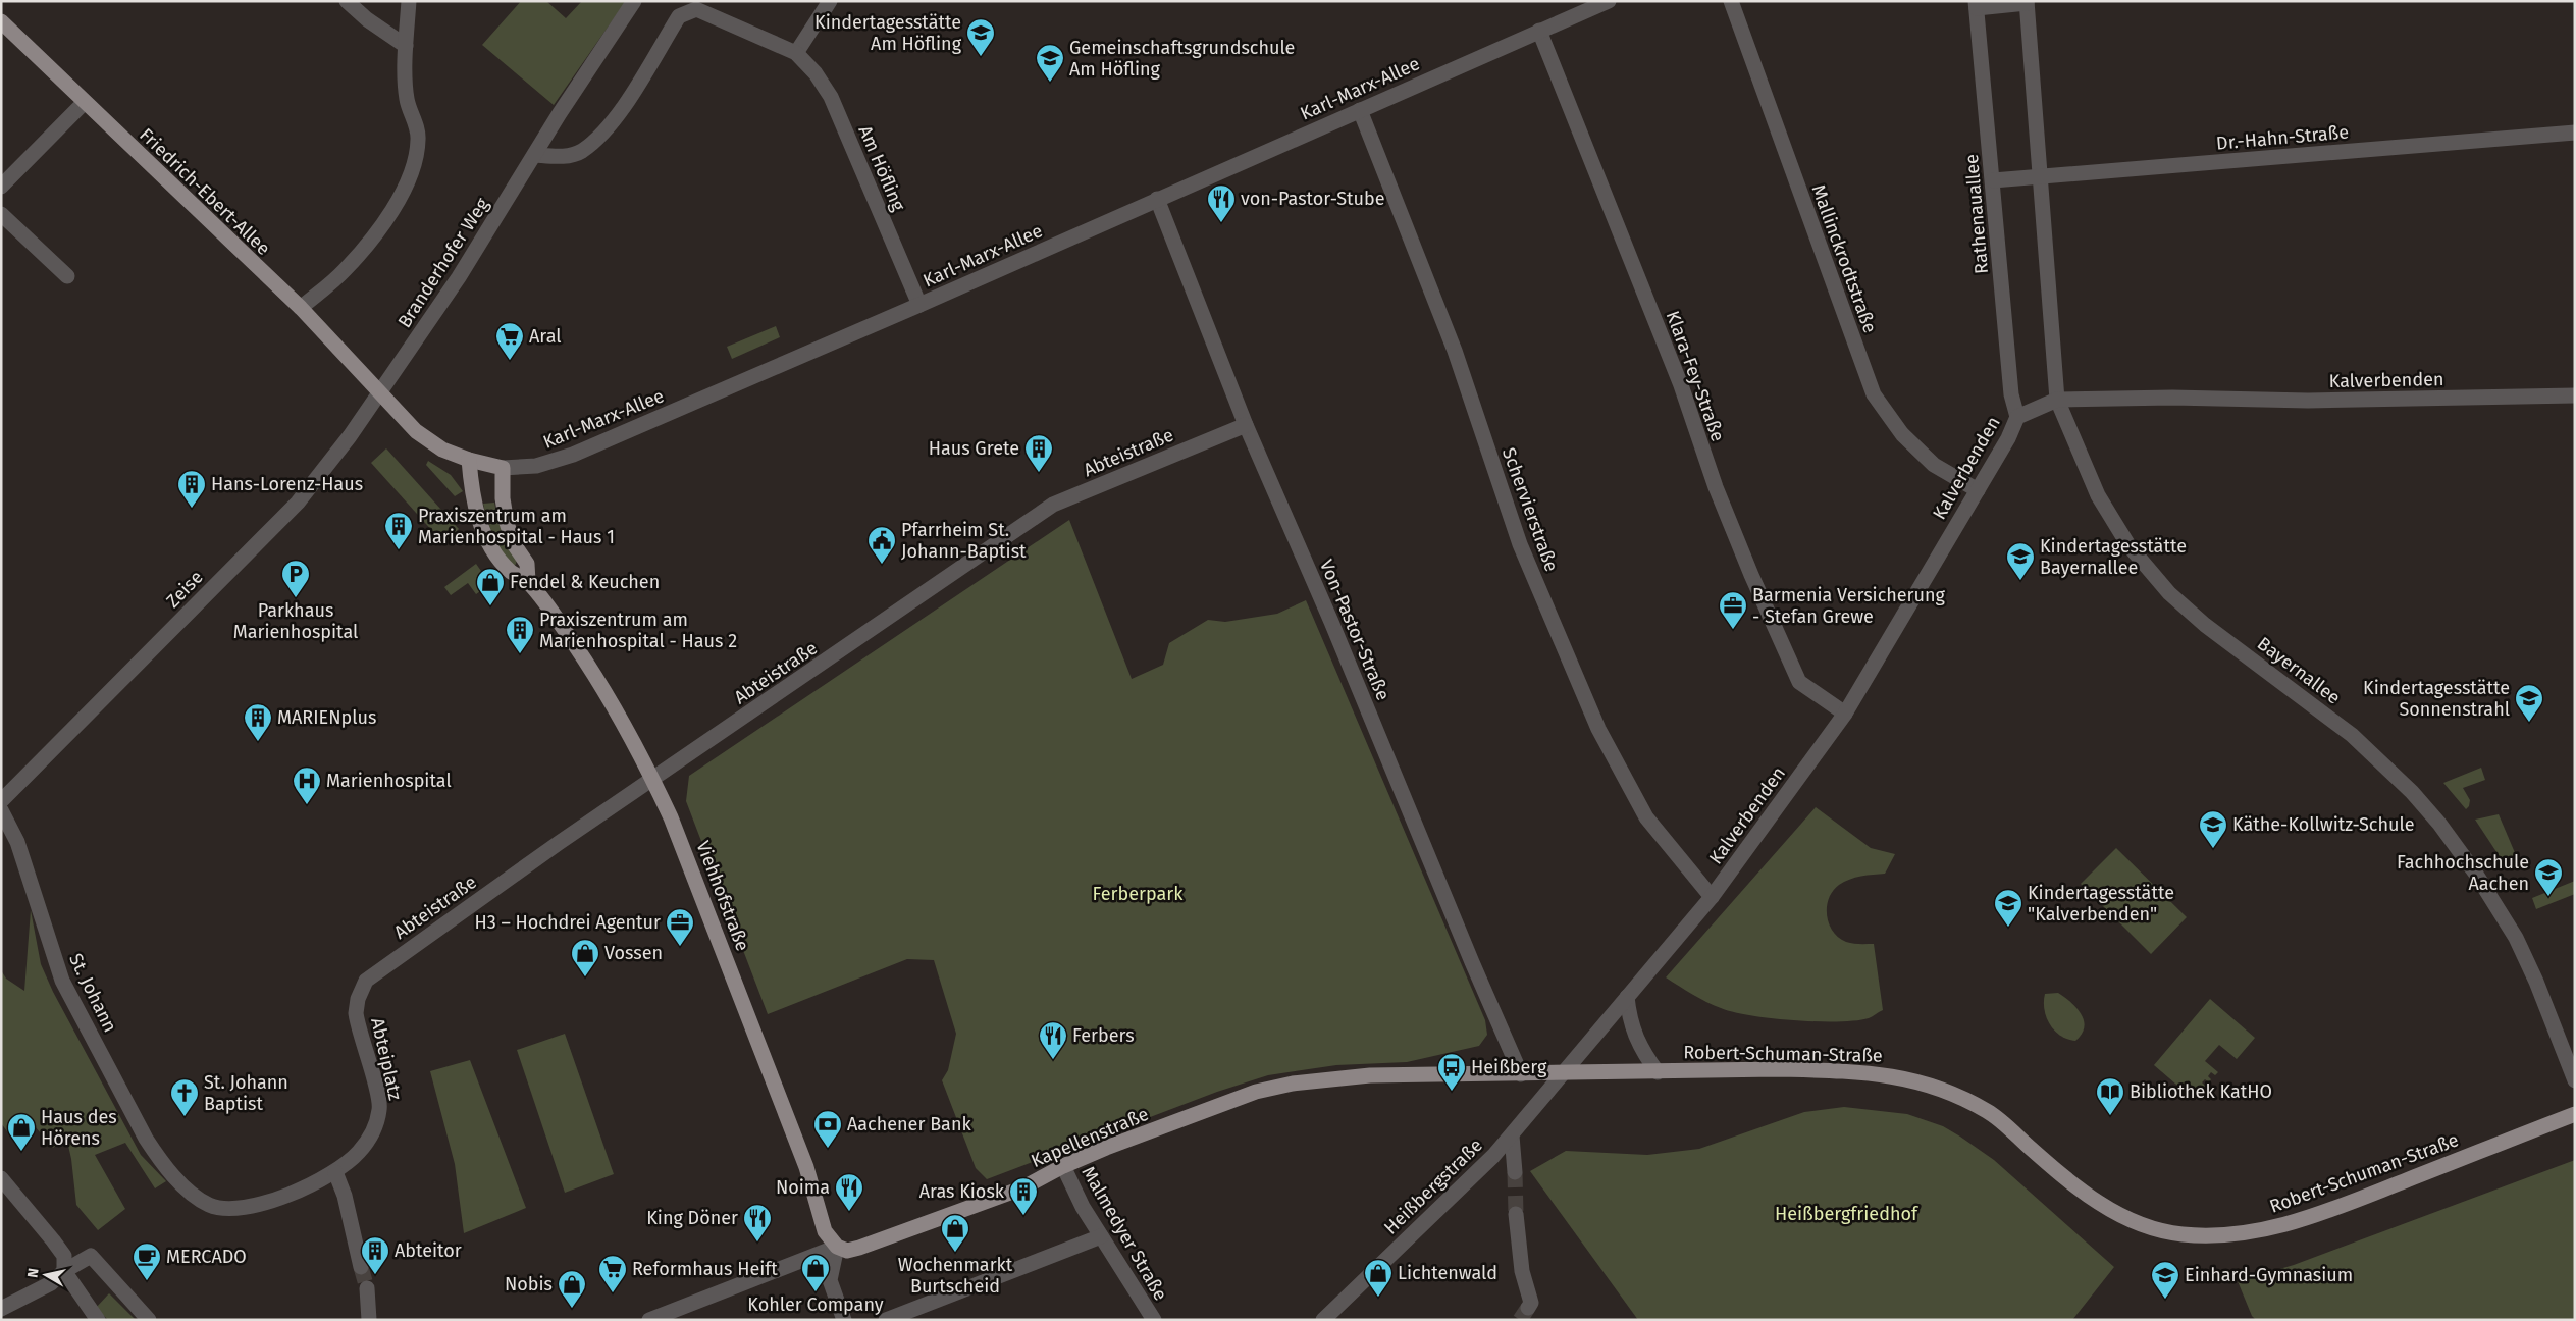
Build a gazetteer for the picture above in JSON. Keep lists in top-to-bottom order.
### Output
{
  "streets": {
    "main road": [
      "Karl-Marx-Allee",
      "Friedrich-Ebert-Allee",
      "Viehhofstraße",
      "Robert-Schuman-Straße",
      "Kapellenstraße"
    ],
    "street": [
      "Dr.-Hahn-Straße",
      "Am Höfling",
      "Rathenauallee",
      "Mallinckrodtstraße",
      "Branderhofer Weg",
      "Klara-Fey-Straße",
      "Kalverbenden",
      "Abteistraße",
      "Schervierstraße",
      "Zeise",
      "Von-Pastor-Straße",
      "Bayernallee",
      "St. Johann",
      "Abteiplatz",
      "Heißbergstraße",
      "Malmedyer Straße"
    ]
  },
  "crossings": [
    ["Karl-Marx-Allee", "Am Höfling"],
    ["Karl-Marx-Allee", "Friedrich-Ebert-Allee"],
    ["Karl-Marx-Allee", "Branderhofer Weg"],
    ["Karl-Marx-Allee", "Klara-Fey-Straße"],
    ["Karl-Marx-Allee", "Schervierstraße"],
    ["Karl-Marx-Allee", "Zeise"],
    ["Karl-Marx-Allee", "Von-Pastor-Straße"],
    ["Karl-Marx-Allee", "Viehhofstraße"],
    ["Dr.-Hahn-Straße", "Rathenauallee"],
    ["Am Höfling", "Branderhofer Weg"],
    ["Friedrich-Ebert-Allee", "Branderhofer Weg"],
    ["Friedrich-Ebert-Allee", "Zeise"],
    ["Rathenauallee", "Kalverbenden"],
    ["Rathenauallee", "Bayernallee"],
    ["Mallinckrodtstraße", "Kalverbenden"],
    ["Branderhofer Weg", "Zeise"],
    ["Klara-Fey-Straße", "Kalverbenden"],
    ["Kalverbenden", "Schervierstraße"],
    ["Kalverbenden", "Bayernallee"],
    ["Kalverbenden", "Robert-Schuman-Straße"],
    ["Kalverbenden", "Kapellenstraße"],
    ["Kalverbenden", "Heißbergstraße"],
    ["Abteistraße", "Von-Pastor-Straße"],
    ["Abteistraße", "Viehhofstraße"],
    ["Abteistraße", "Abteiplatz"],
    ["Von-Pastor-Straße", "Kapellenstraße"],
    ["Viehhofstraße", "Kapellenstraße"],
    ["St. Johann", "Abteiplatz"],
    ["Robert-Schuman-Straße", "Kapellenstraße"],
    ["Robert-Schuman-Straße", "Heißbergstraße"],
    ["Kapellenstraße", "Heißbergstraße"],
    ["Kapellenstraße", "Malmedyer Straße"]
  ],
  "parks": ["Ferberpark", "Heißbergfriedhof"],
  "places": {
    "school or university": [
      "Kindertagesstätte Am Höfling",
      "Gemeinschaftsgrundschule Am Höfling",
      "Kindertagesstätte Bayernallee",
      "Kindertagesstätte Sonnenstrahl",
      "Käthe-Kollwitz-Schule",
      "Fachhochschule Aachen",
      "Kindertagesstätte \"Kalverbenden\"",
      "Einhard-Gymnasium"
    ],
    "restaurant": [
      "von-Pastor-Stube",
      "Ferbers",
      "Noima",
      "King Döner"
    ],
    "supermarket": ["Aral", "Reformhaus Heift"],
    "building": [
      "Haus Grete",
      "Hans-Lorenz-Haus",
      "Praxiszentrum am Marienhospital - Haus 1",
      "Praxiszentrum am Marienhospital - Haus 2",
      "MARIENplus",
      "Aras Kiosk",
      "Abteitor"
    ],
    "public building": ["Pfarrheim St. Johann-Baptist"],
    "parking": ["Parkhaus Marienhospital"],
    "shop": [
      "Fendel & Keuchen",
      "Vossen",
      "Haus des Hörens",
      "Wochenmarkt Burtscheid",
      "Kohler Company",
      "Lichtenwald",
      "Nobis"
    ],
    "office": ["Barmenia Versicherung - Stefan Grewe", "H3 – Hochdrei Agentur"],
    "hospital": ["Marienhospital"],
    "bus stop": ["Heißberg"],
    "library": ["Bibliothek KatHO"],
    "church": ["St. Johann Baptist"],
    "bank": ["Aachener Bank"],
    "cafe": ["MERCADO"]
  },
  "north": "left"
}
